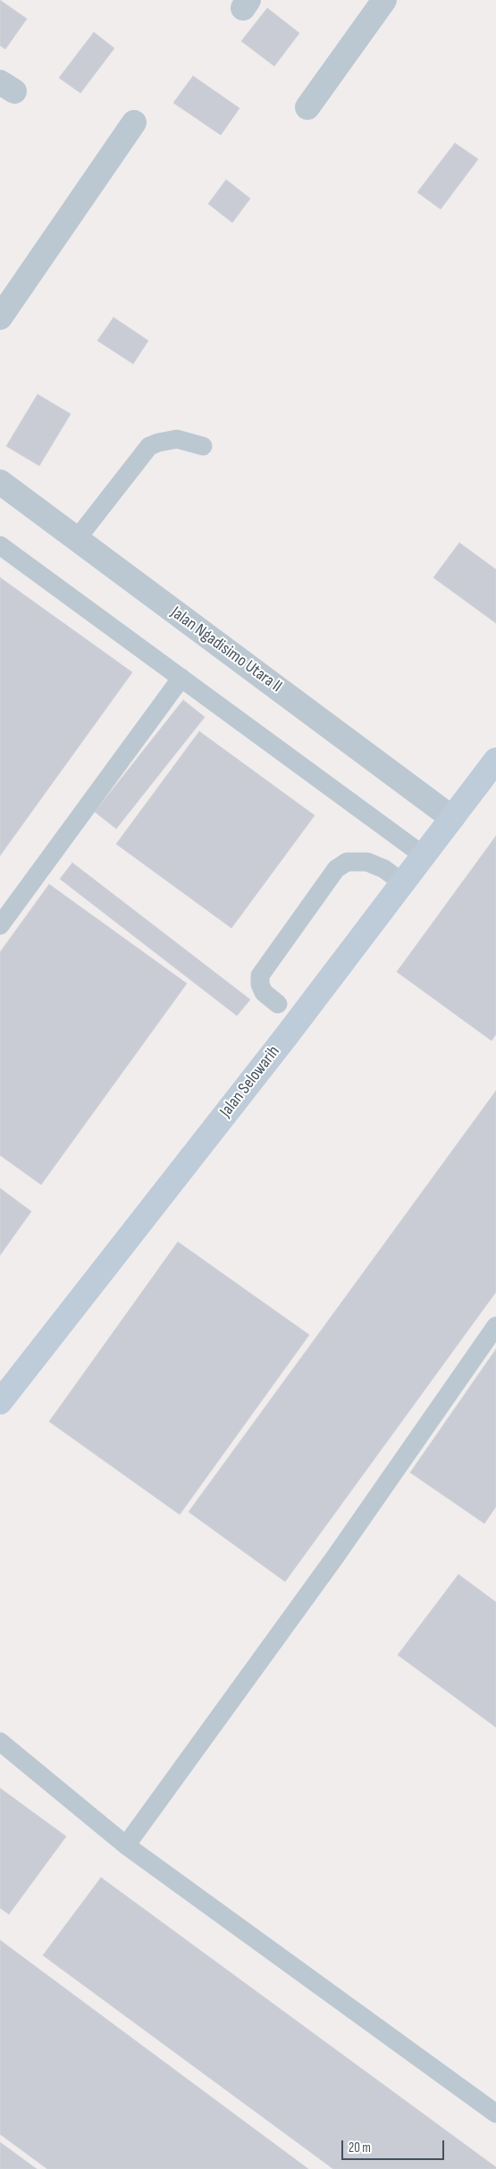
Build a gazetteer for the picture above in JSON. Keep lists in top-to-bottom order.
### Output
{
  "streets": {
    "main road": ["Jalan Selowarih"],
    "street": ["Jalan Ngadisimo Utara II"]
  },
  "crossings": [
    ["Jalan Ngadisimo Utara II", "Jalan Selowarih"]
  ],
  "scale_bar": "20 m"
}
